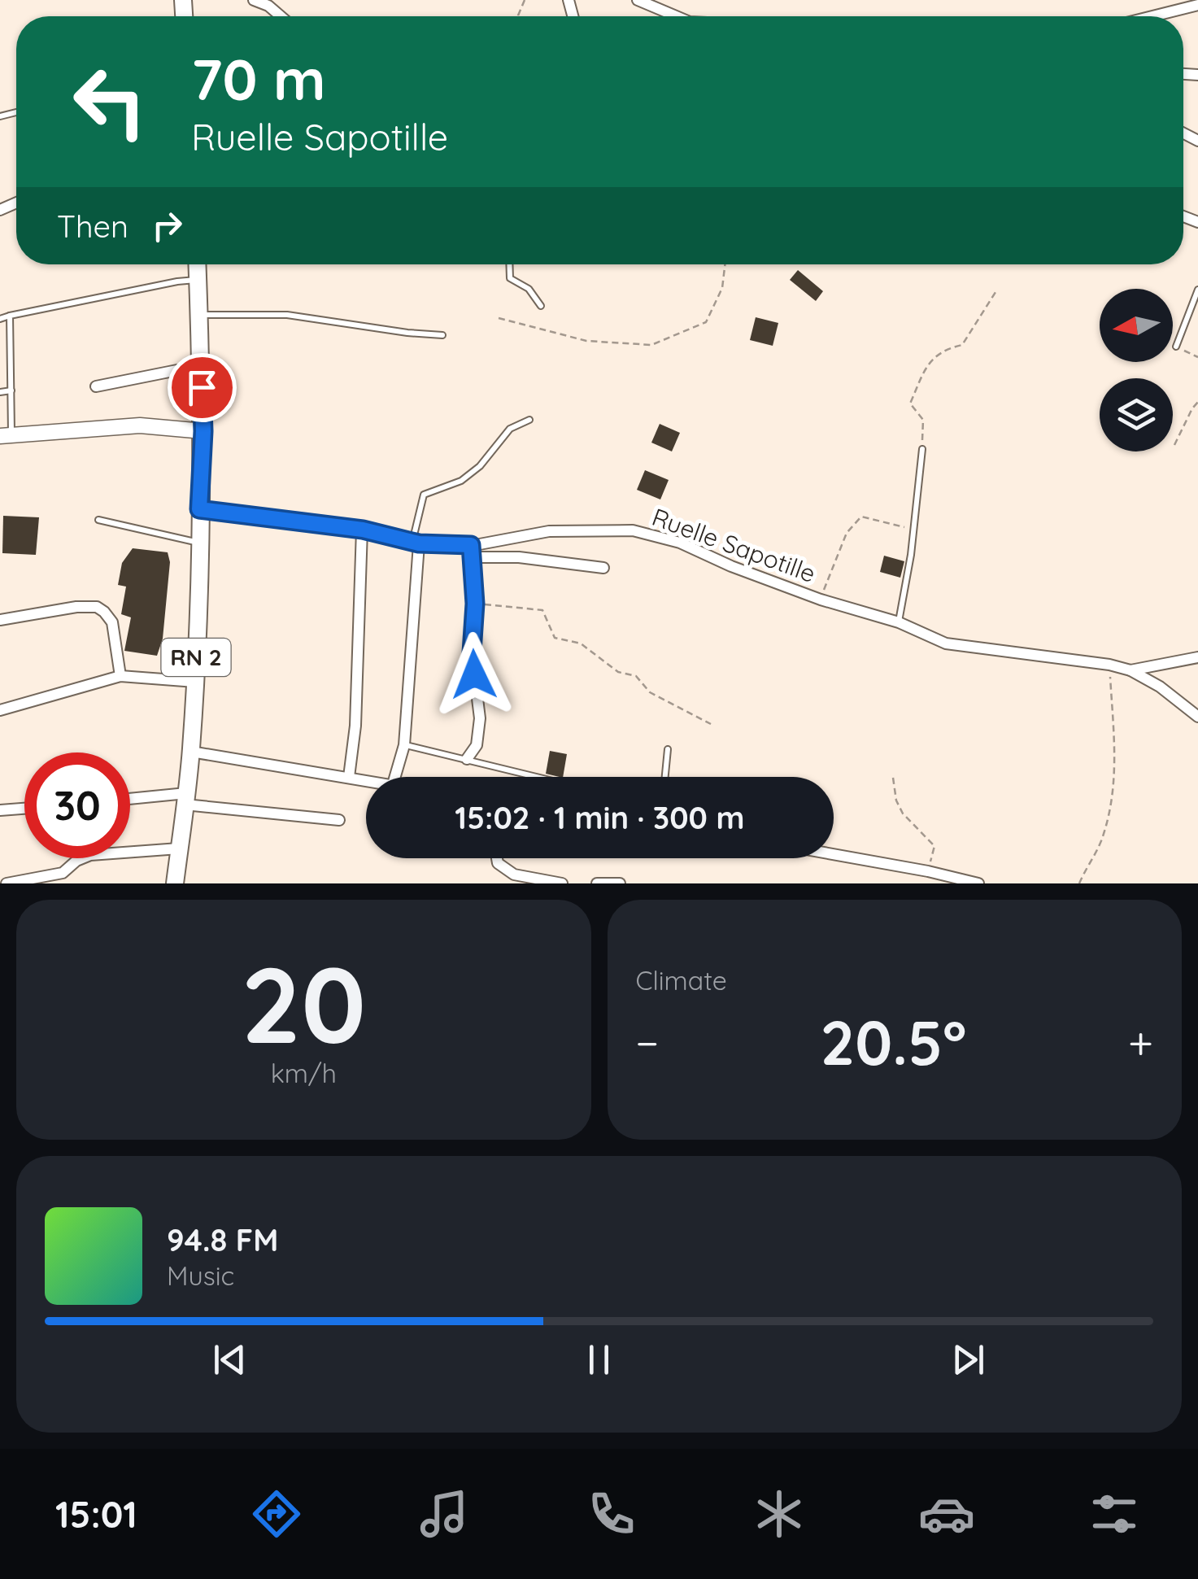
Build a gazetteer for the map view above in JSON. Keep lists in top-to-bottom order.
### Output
{
  "streets": {
    "main road": ["RN 2"],
    "street": ["Ruelle Sapotille"]
  },
  "crossings": [
    ["Ruelle Sapotille", "RN 2"]
  ],
  "north": "left",
  "page": {
    "turn": ["70 m", "Ruelle Sapotille"],
    "then": "Then",
    "limit": "30",
    "trip": "15:02 · 1 min · 300 m",
    "tile": [
      ["20", "km/h"],
      "Climate"
    ],
    "heat": ["−", "20.5°", "+"],
    "song": ["94.8 FM", "Music"],
    "tabs": "15:01"
  }
}
